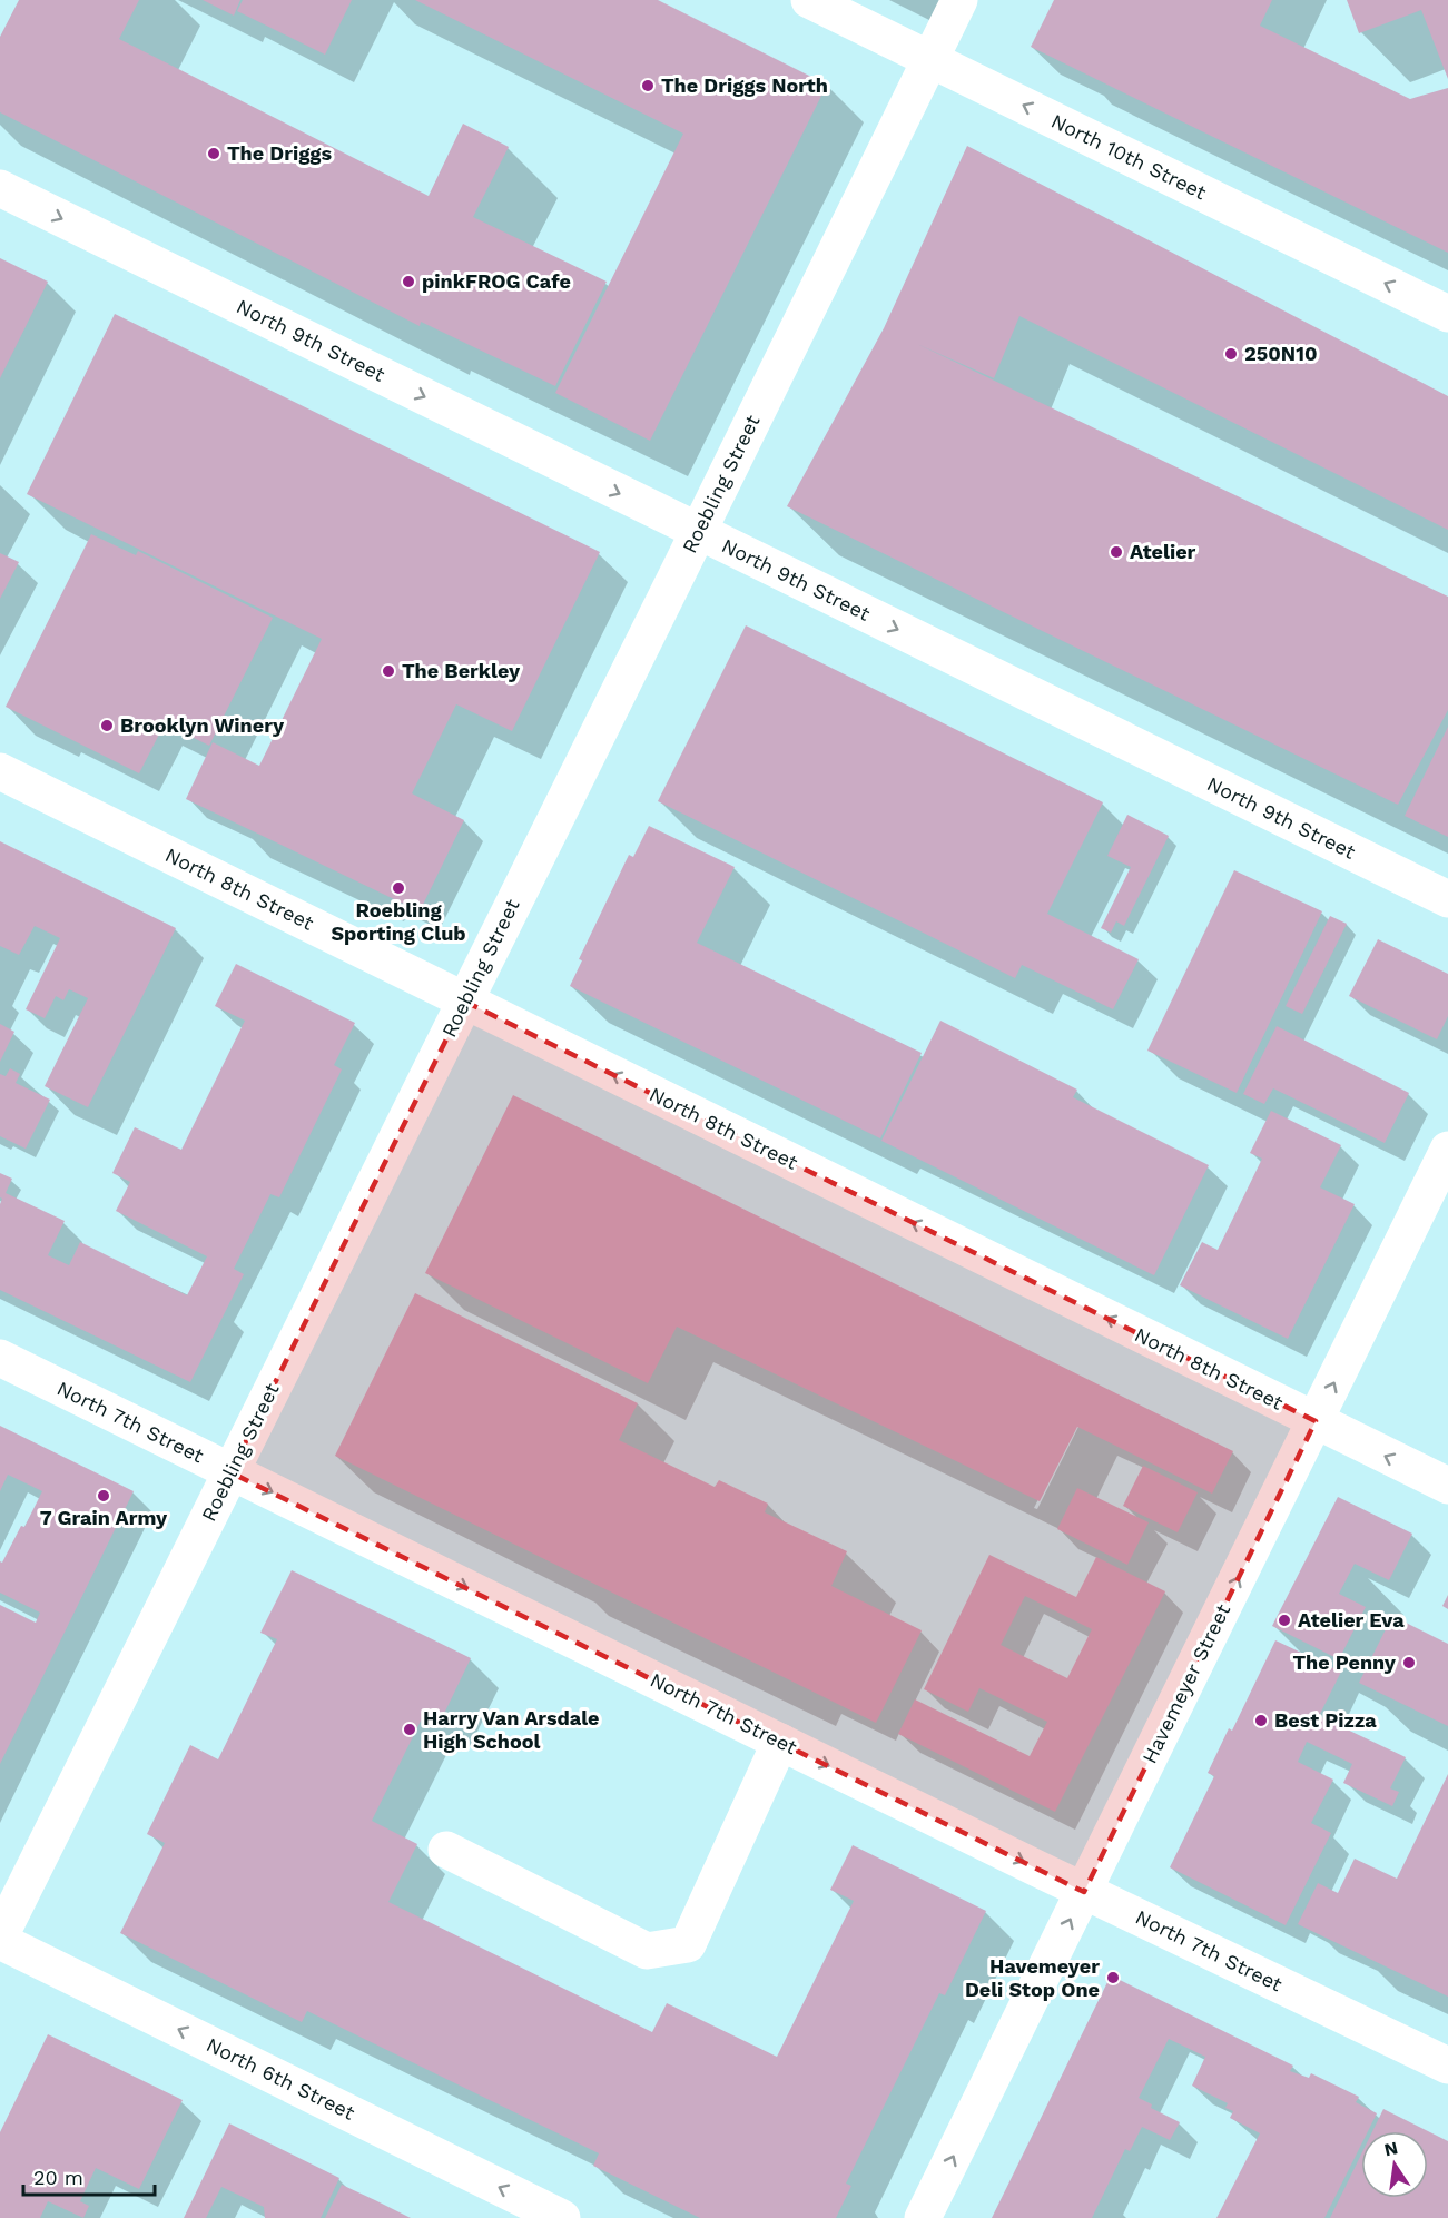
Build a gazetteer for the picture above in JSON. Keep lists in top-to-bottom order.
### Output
{
  "streets": {
    "street": [
      "North 10th Street",
      "North 9th Street",
      "Roebling Street",
      "North 8th Street",
      "North 7th Street",
      "Havemeyer Street",
      "North 6th Street"
    ]
  },
  "crossings": [
    ["North 10th Street", "Roebling Street"],
    ["North 9th Street", "Roebling Street"],
    ["Roebling Street", "North 8th Street"],
    ["Roebling Street", "North 7th Street"],
    ["Roebling Street", "North 6th Street"],
    ["North 8th Street", "Havemeyer Street"],
    ["North 7th Street", "Havemeyer Street"]
  ],
  "one_way": [
    "North 10th Street",
    "North 9th Street",
    "North 8th Street",
    "North 7th Street",
    "Havemeyer Street",
    "North 6th Street"
  ],
  "places": [
    "The Driggs North",
    "The Driggs",
    "pinkFROG Cafe",
    "250N10",
    "Atelier",
    "The Berkley",
    "Brooklyn Winery",
    "Roebling Sporting Club",
    "7 Grain Army",
    "Atelier Eva",
    "The Penny",
    "Best Pizza",
    "Harry Van Arsdale High School",
    "Havemeyer Deli Stop One"
  ],
  "scale_bar": "20 m",
  "north": "top"
}
